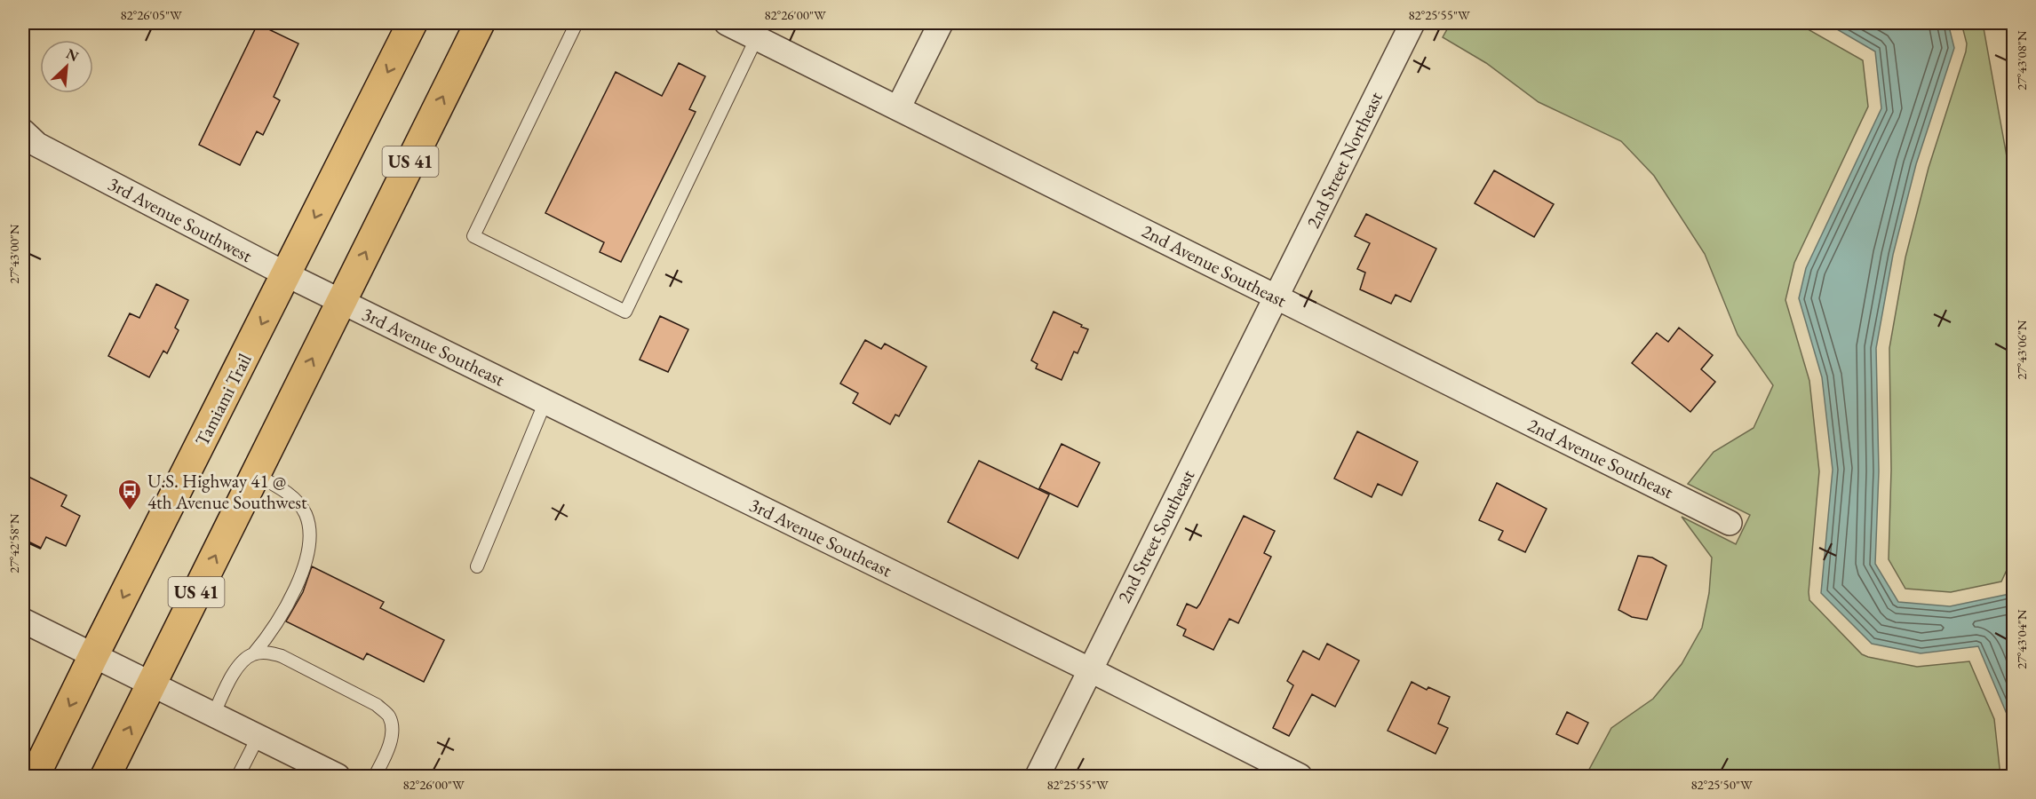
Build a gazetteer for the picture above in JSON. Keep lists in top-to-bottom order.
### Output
{
  "streets": {
    "main road": ["US 41", "Tamiami Trail"],
    "street": [
      "2nd Street Northeast",
      "3rd Avenue Southwest",
      "2nd Avenue Southeast",
      "3rd Avenue Southeast",
      "2nd Street Southeast"
    ]
  },
  "crossings": [
    ["2nd Street Northeast", "2nd Avenue Southeast"],
    ["2nd Street Northeast", "2nd Street Southeast"],
    ["US 41", "3rd Avenue Southwest"],
    ["US 41", "3rd Avenue Southeast"],
    ["3rd Avenue Southwest", "3rd Avenue Southeast"],
    ["3rd Avenue Southwest", "Tamiami Trail"],
    ["2nd Avenue Southeast", "2nd Street Southeast"],
    ["3rd Avenue Southeast", "2nd Street Southeast"]
  ],
  "places": {
    "bus stop": ["U.S. Highway 41 @ 4th Avenue Southwest"]
  },
  "north": "top right",
  "coordinates": [
    "82°26'05\"W",
    "82°26'00\"W",
    "82°25'55\"W",
    "27°43'08\"N",
    "27°43'00\"N",
    "27°43'06\"N",
    "27°42'58\"N",
    "27°43'04\"N",
    "82°25'50\"W"
  ]
}
